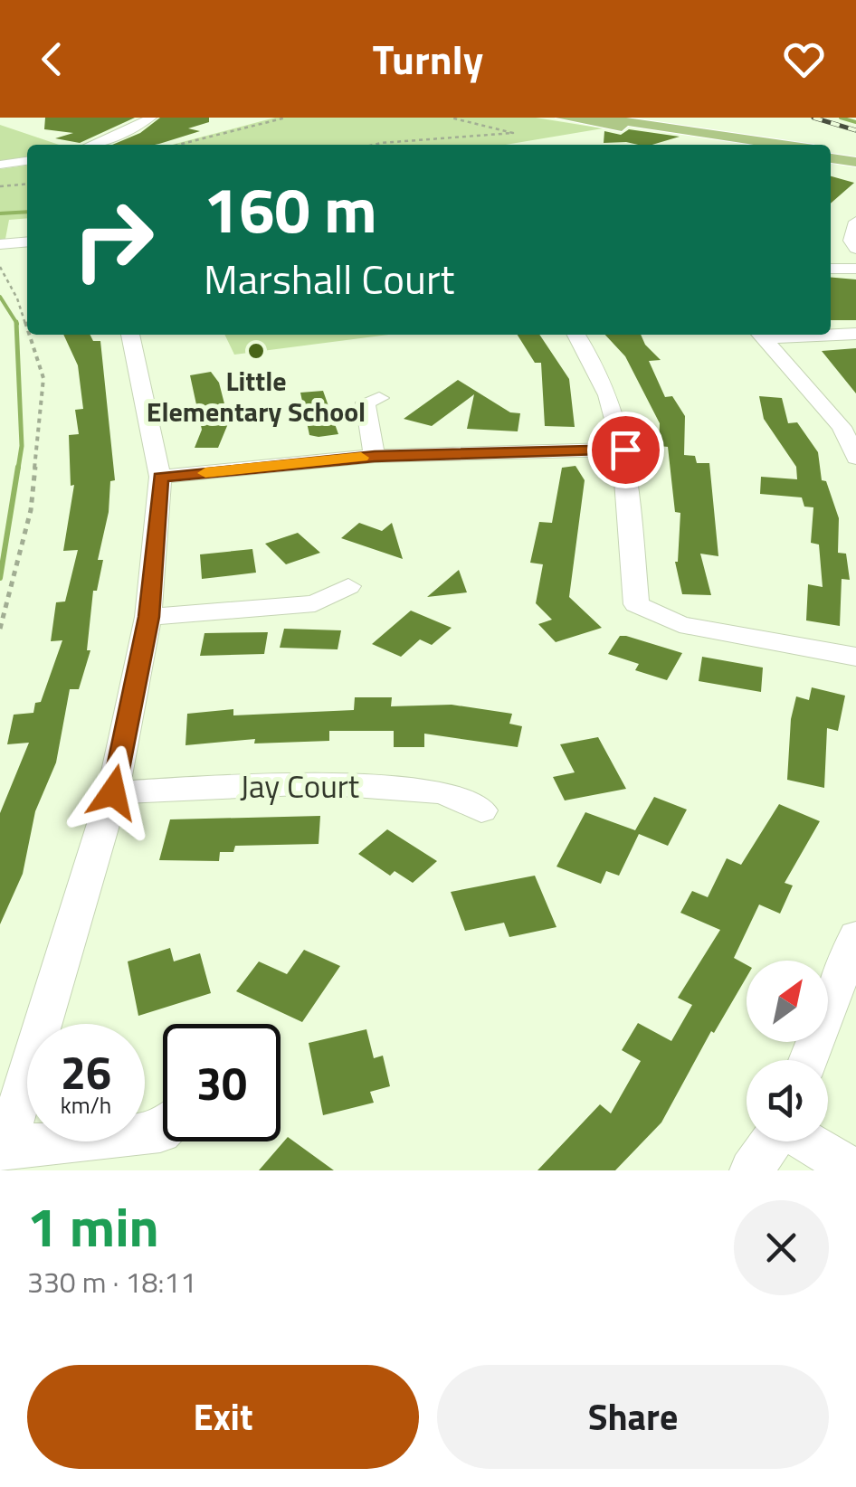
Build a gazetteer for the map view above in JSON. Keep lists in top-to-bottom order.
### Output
{
  "streets": {
    "street": ["Jay Court"]
  },
  "places": ["Little Elementary School"],
  "north": "top right",
  "page": {
    "header": "Turnly",
    "turn": ["160 m", "Marshall Court"],
    "speed": "26 km/h",
    "limit": "30",
    "heading": ["1 min", "330 m · 18:11"],
    "buttons": ["Exit", "Share"]
  }
}
